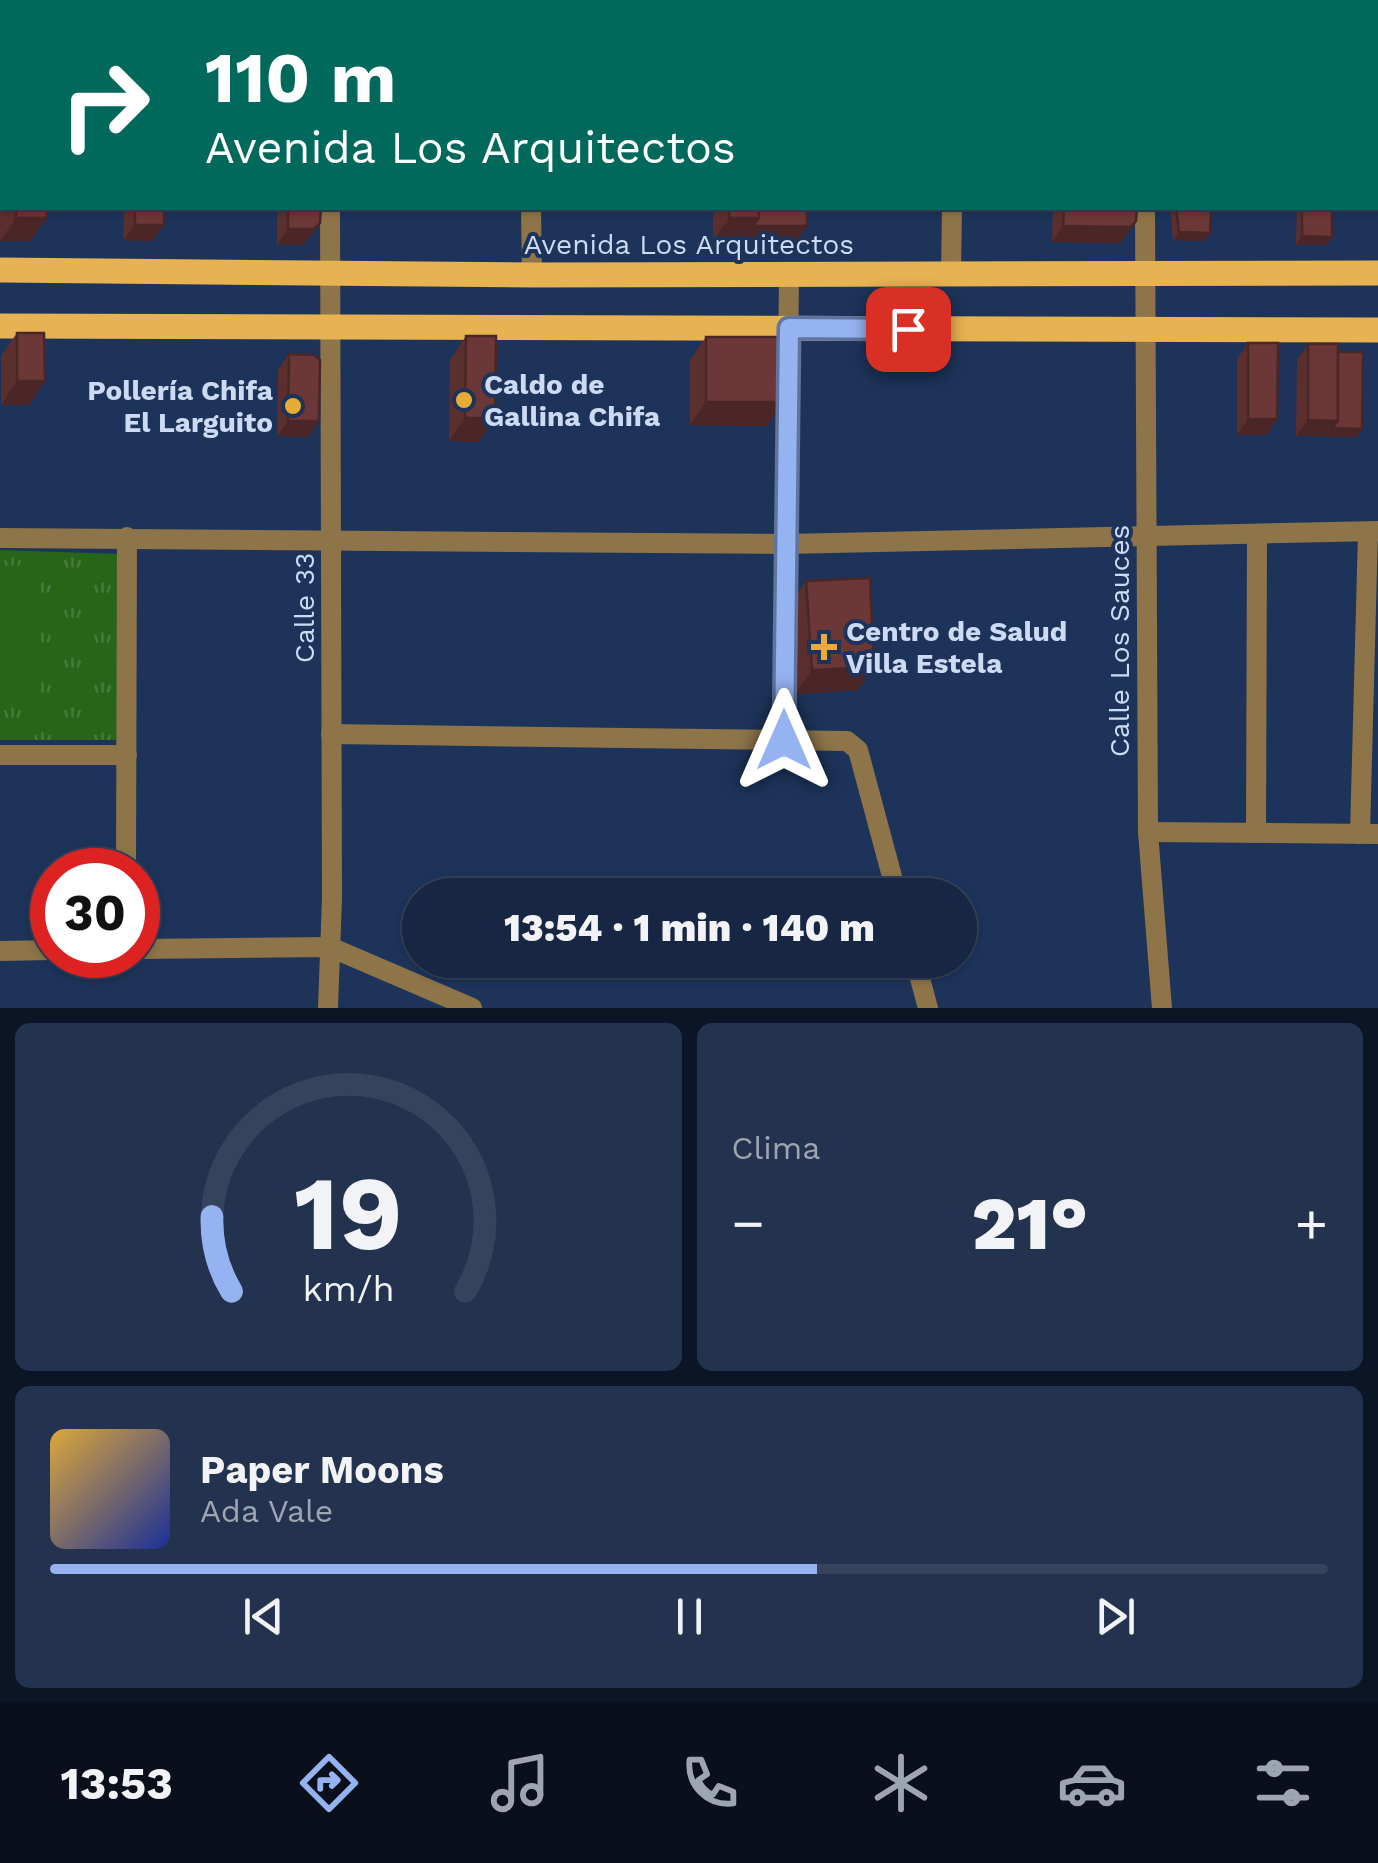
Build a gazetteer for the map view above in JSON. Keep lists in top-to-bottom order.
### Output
{
  "streets": {
    "main road": ["Avenida Los Arquitectos"],
    "street": ["Calle 33", "Calle Los Sauces"]
  },
  "crossings": [
    ["Avenida Los Arquitectos", "Calle 33"],
    ["Avenida Los Arquitectos", "Calle Los Sauces"]
  ],
  "places": {
    "other": ["Caldo de Gallina Chifa", "Pollería Chifa El Larguito"],
    "health": ["Centro de Salud Villa Estela"]
  },
  "page": {
    "turn": ["110 m", "Avenida Los Arquitectos"],
    "limit": "30",
    "trip": "13:54 · 1 min · 140 m",
    "tile": "Clima",
    "heat": ["−", "21°", "+"],
    "song": ["Paper Moons", "Ada Vale"],
    "tabs": "13:53",
    "gauge": ["19", "km/h"]
  }
}
